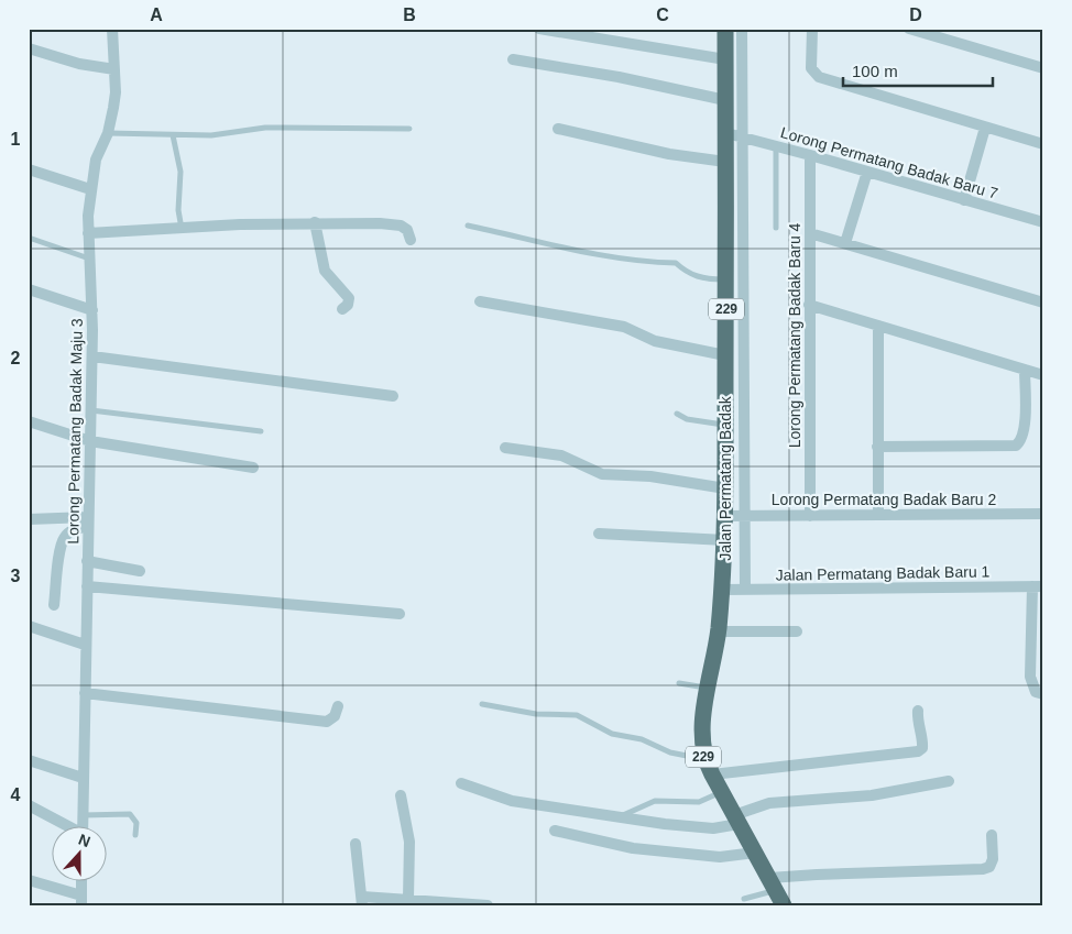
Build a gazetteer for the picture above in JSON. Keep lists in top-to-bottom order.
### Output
{
  "streets": {
    "main road": ["229", "Jalan Permatang Badak"],
    "street": [
      "Lorong Permatang Badak Baru 7",
      "Lorong Permatang Badak Baru 4",
      "Lorong Permatang Badak Maju 3",
      "Lorong Permatang Badak Baru 2",
      "Jalan Permatang Badak Baru 1"
    ]
  },
  "crossings": [
    ["Lorong Permatang Badak Baru 7", "Lorong Permatang Badak Baru 4"],
    ["Lorong Permatang Badak Baru 7", "Jalan Permatang Badak"],
    ["Lorong Permatang Badak Baru 4", "Lorong Permatang Badak Baru 2"],
    ["Jalan Permatang Badak", "Lorong Permatang Badak Baru 2"],
    ["Jalan Permatang Badak", "Jalan Permatang Badak Baru 1"]
  ],
  "scale_bar": "100 m",
  "north": "top",
  "grid": {
    "columns": [
      "A",
      "B",
      "C",
      "D"
    ],
    "rows": [
      "1",
      "2",
      "3",
      "4"
    ]
  }
}
